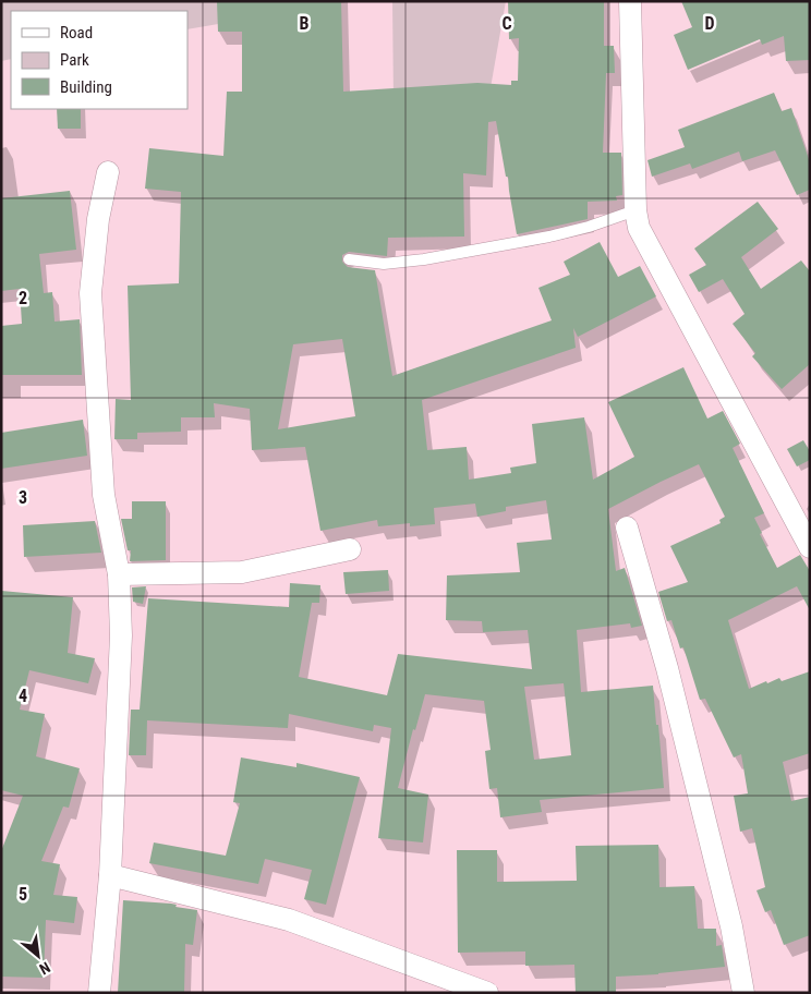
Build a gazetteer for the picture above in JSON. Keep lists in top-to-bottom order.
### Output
{
  "legend": ["Road", "Park", "Building"],
  "north": "bottom right",
  "grid": {
    "columns": ["B", "C", "D"],
    "rows": [
      "2",
      "3",
      "4",
      "5"
    ]
  }
}
